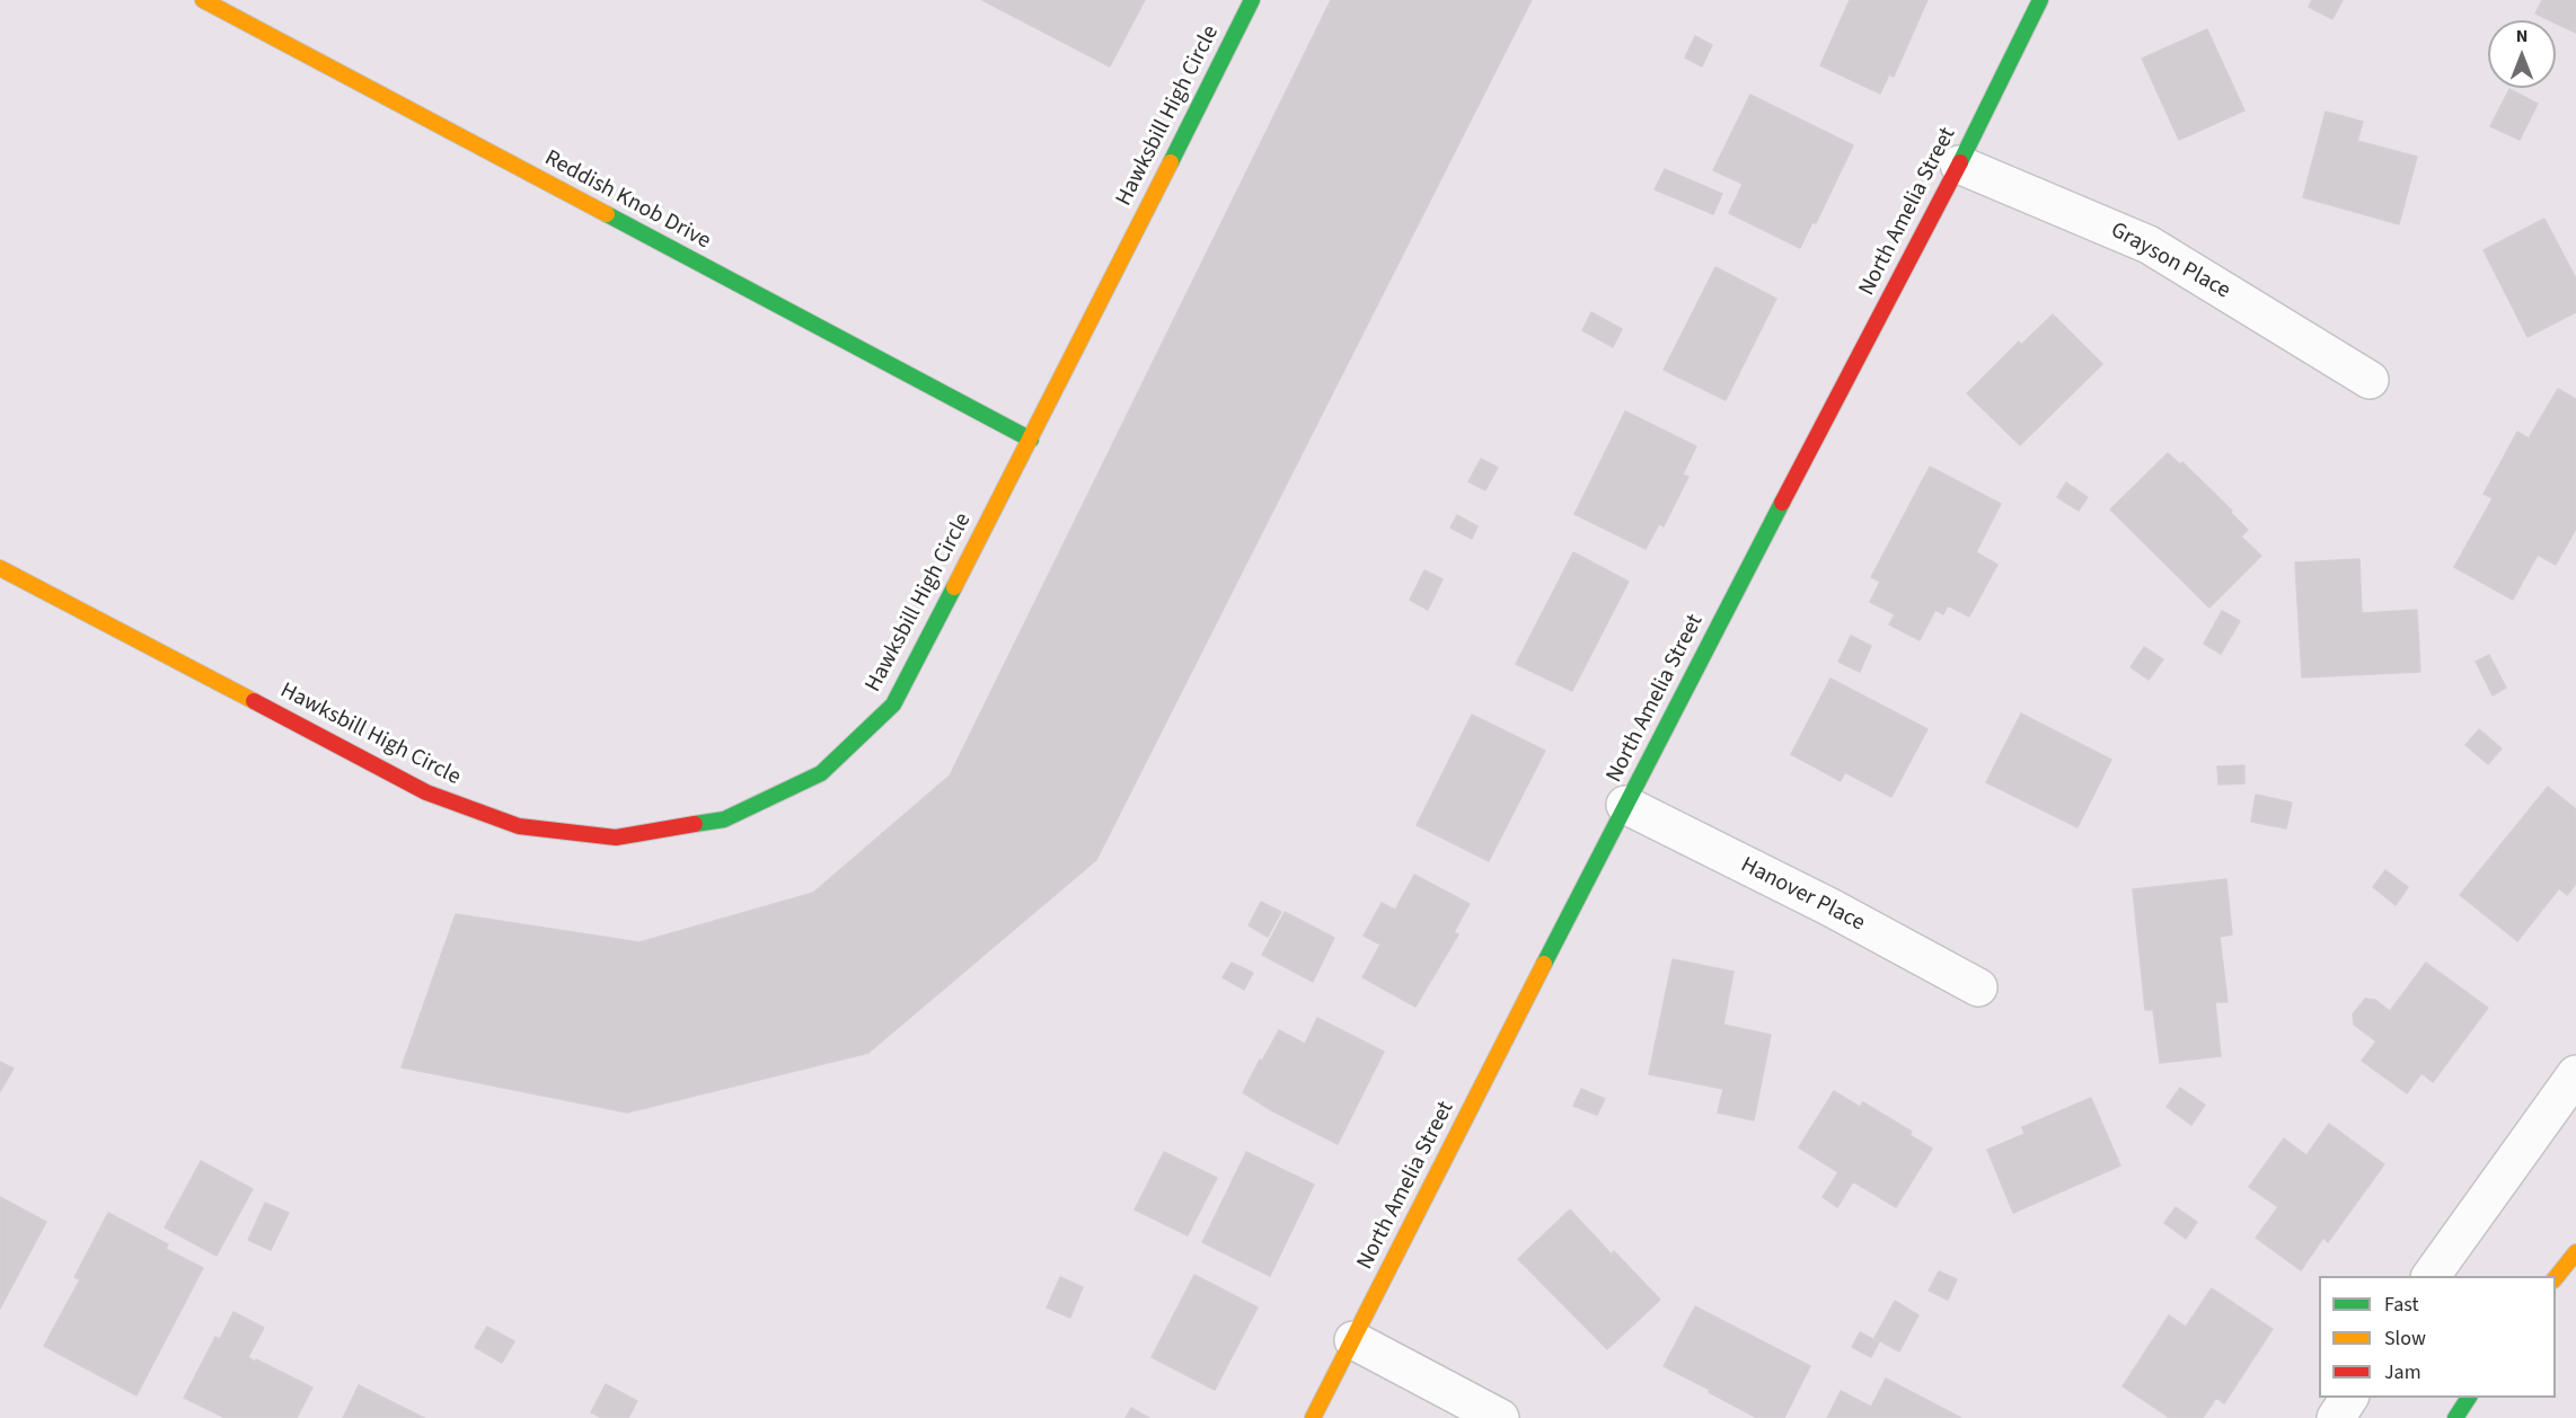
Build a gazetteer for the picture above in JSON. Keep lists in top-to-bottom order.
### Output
{
  "streets": {
    "street": [
      "Hawksbill High Circle",
      "Reddish Knob Drive",
      "North Amelia Street",
      "Grayson Place",
      "Hanover Place"
    ]
  },
  "crossings": [
    ["Hawksbill High Circle", "Reddish Knob Drive"],
    ["North Amelia Street", "Grayson Place"],
    ["North Amelia Street", "Hanover Place"]
  ],
  "legend": ["Fast", "Slow", "Jam"],
  "north": "top"
}
